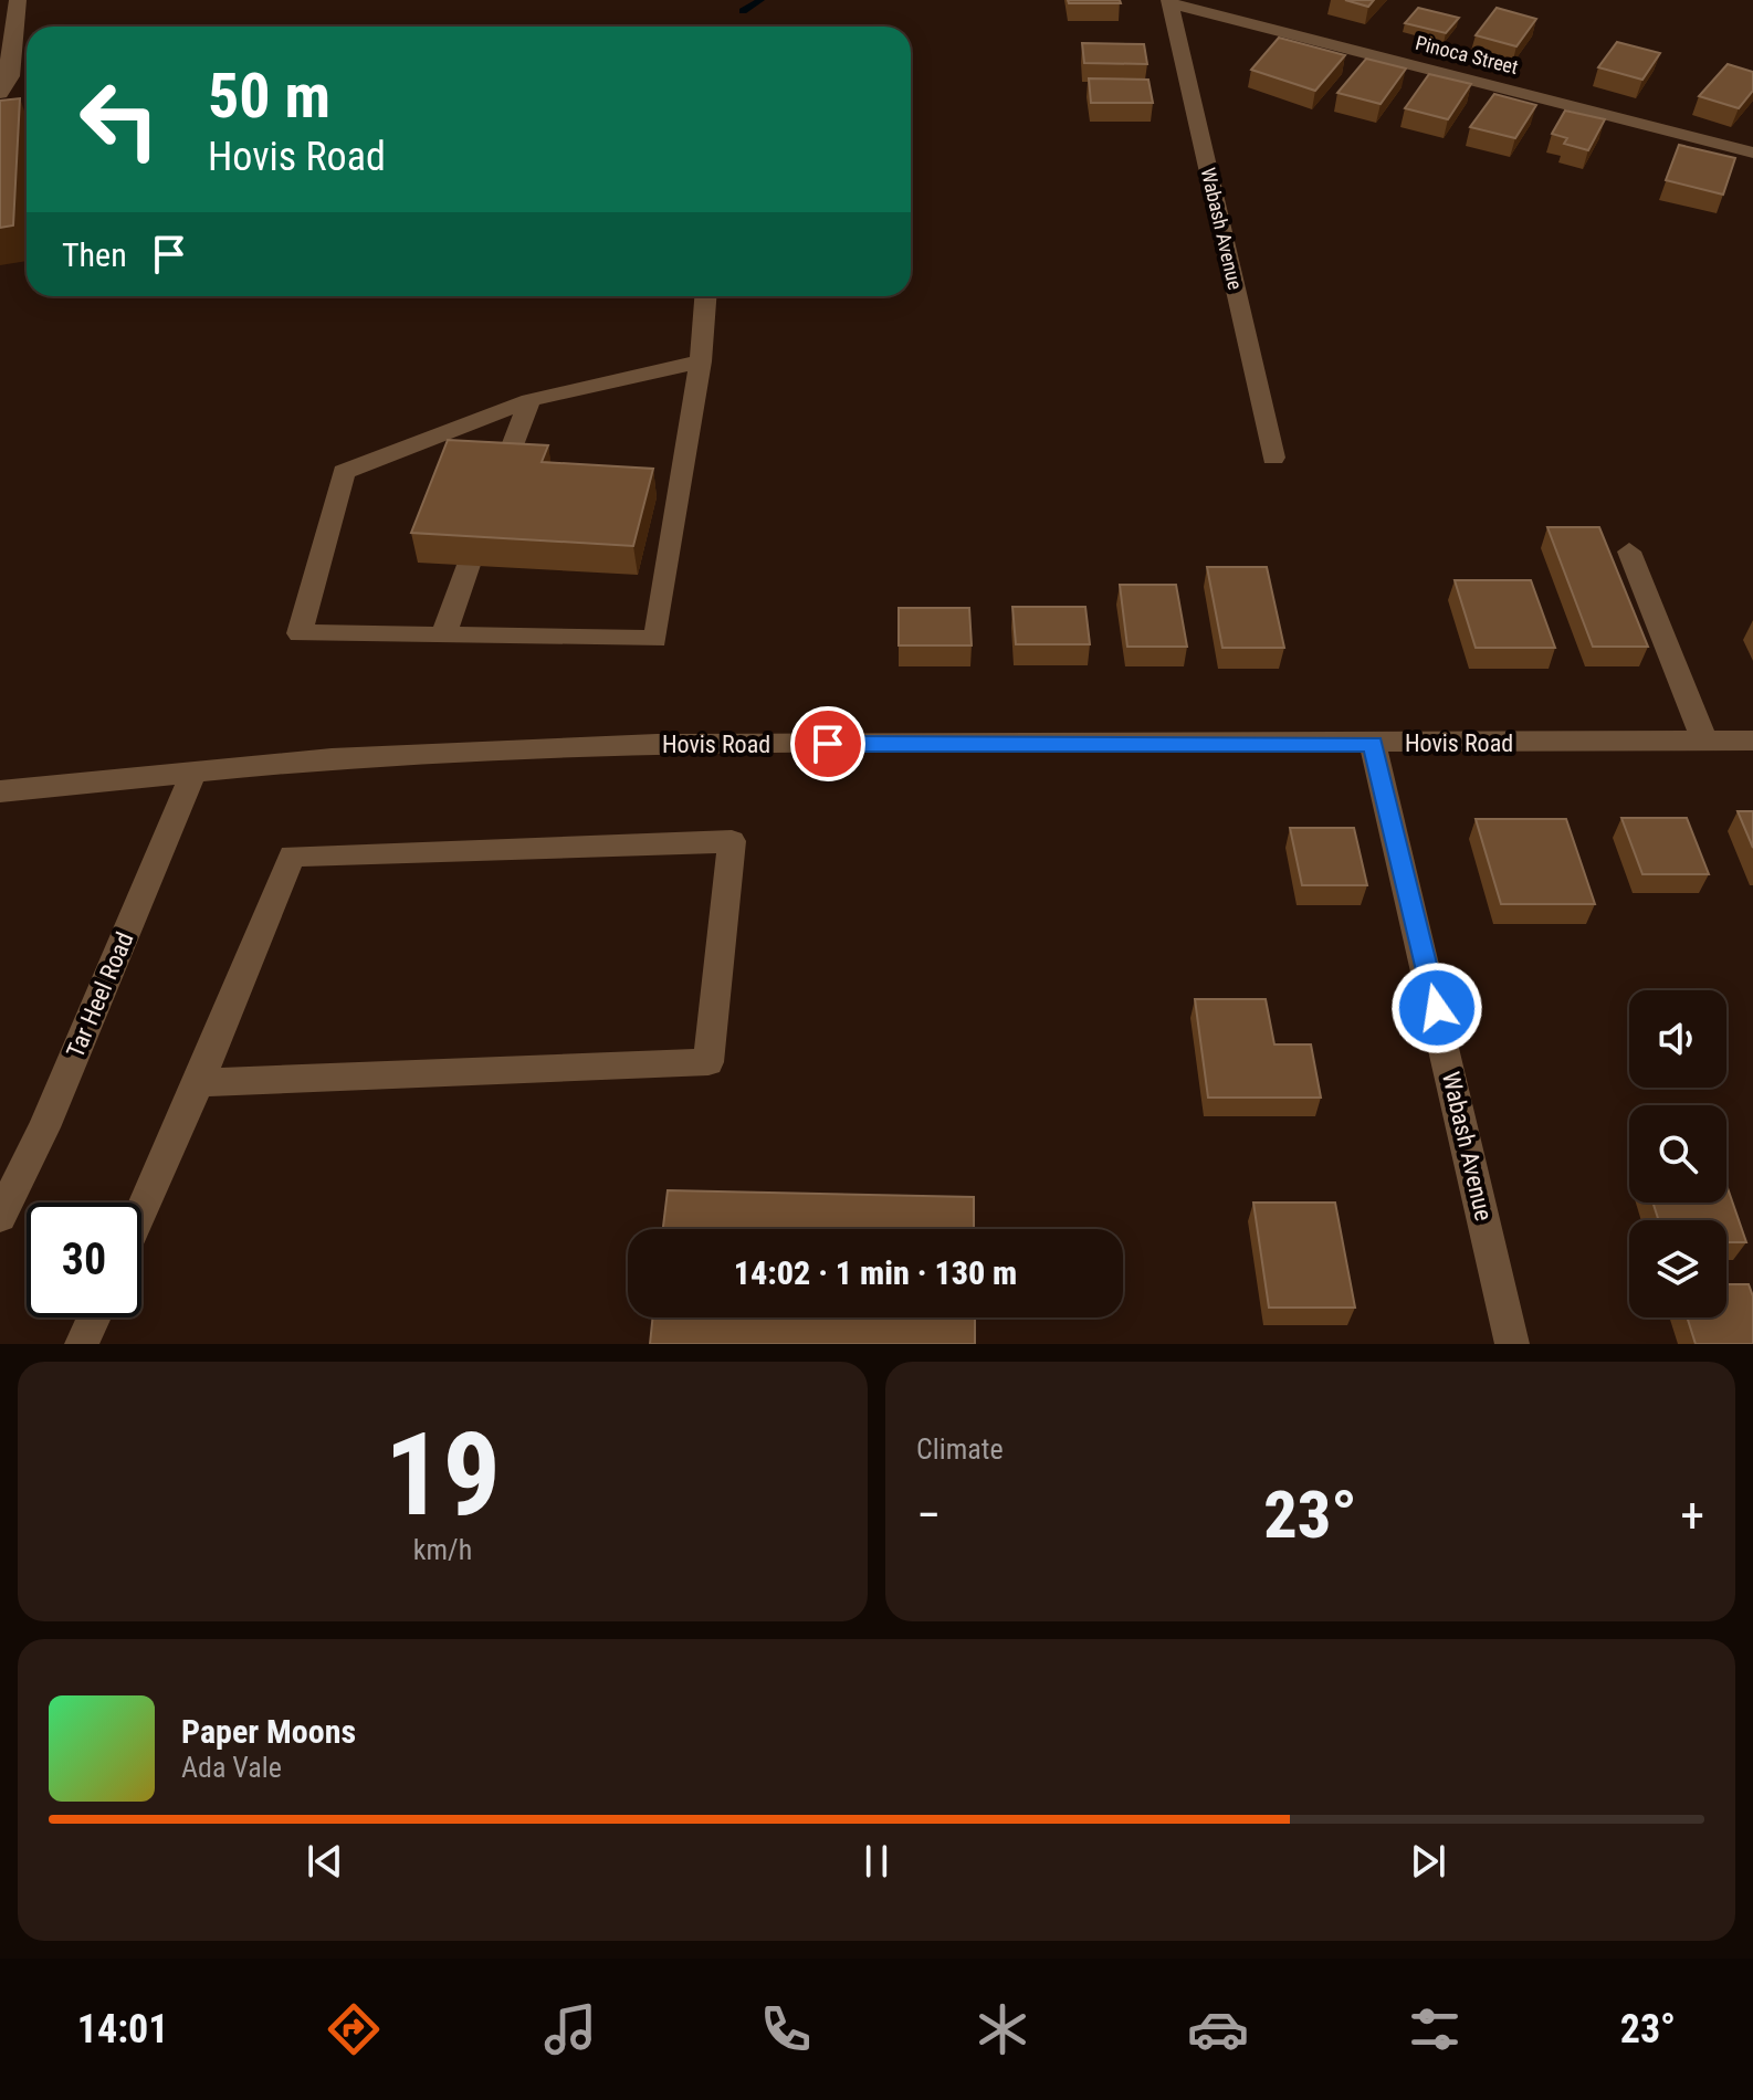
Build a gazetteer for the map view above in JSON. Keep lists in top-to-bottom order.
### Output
{
  "streets": {
    "street": [
      "Pinoca Street",
      "Wabash Avenue",
      "Hovis Road",
      "Tar Heel Road"
    ]
  },
  "crossings": [
    ["Pinoca Street", "Wabash Avenue"],
    ["Wabash Avenue", "Hovis Road"],
    ["Hovis Road", "Tar Heel Road"]
  ],
  "page": {
    "turn": ["50 m", "Hovis Road"],
    "then": "Then",
    "limit": "30",
    "trip": "14:02 · 1 min · 130 m",
    "tile": [
      ["19", "km/h"],
      "Climate"
    ],
    "heat": ["−", "23°", "+"],
    "song": ["Paper Moons", "Ada Vale"],
    "tabs": ["14:01", "23°"]
  }
}
